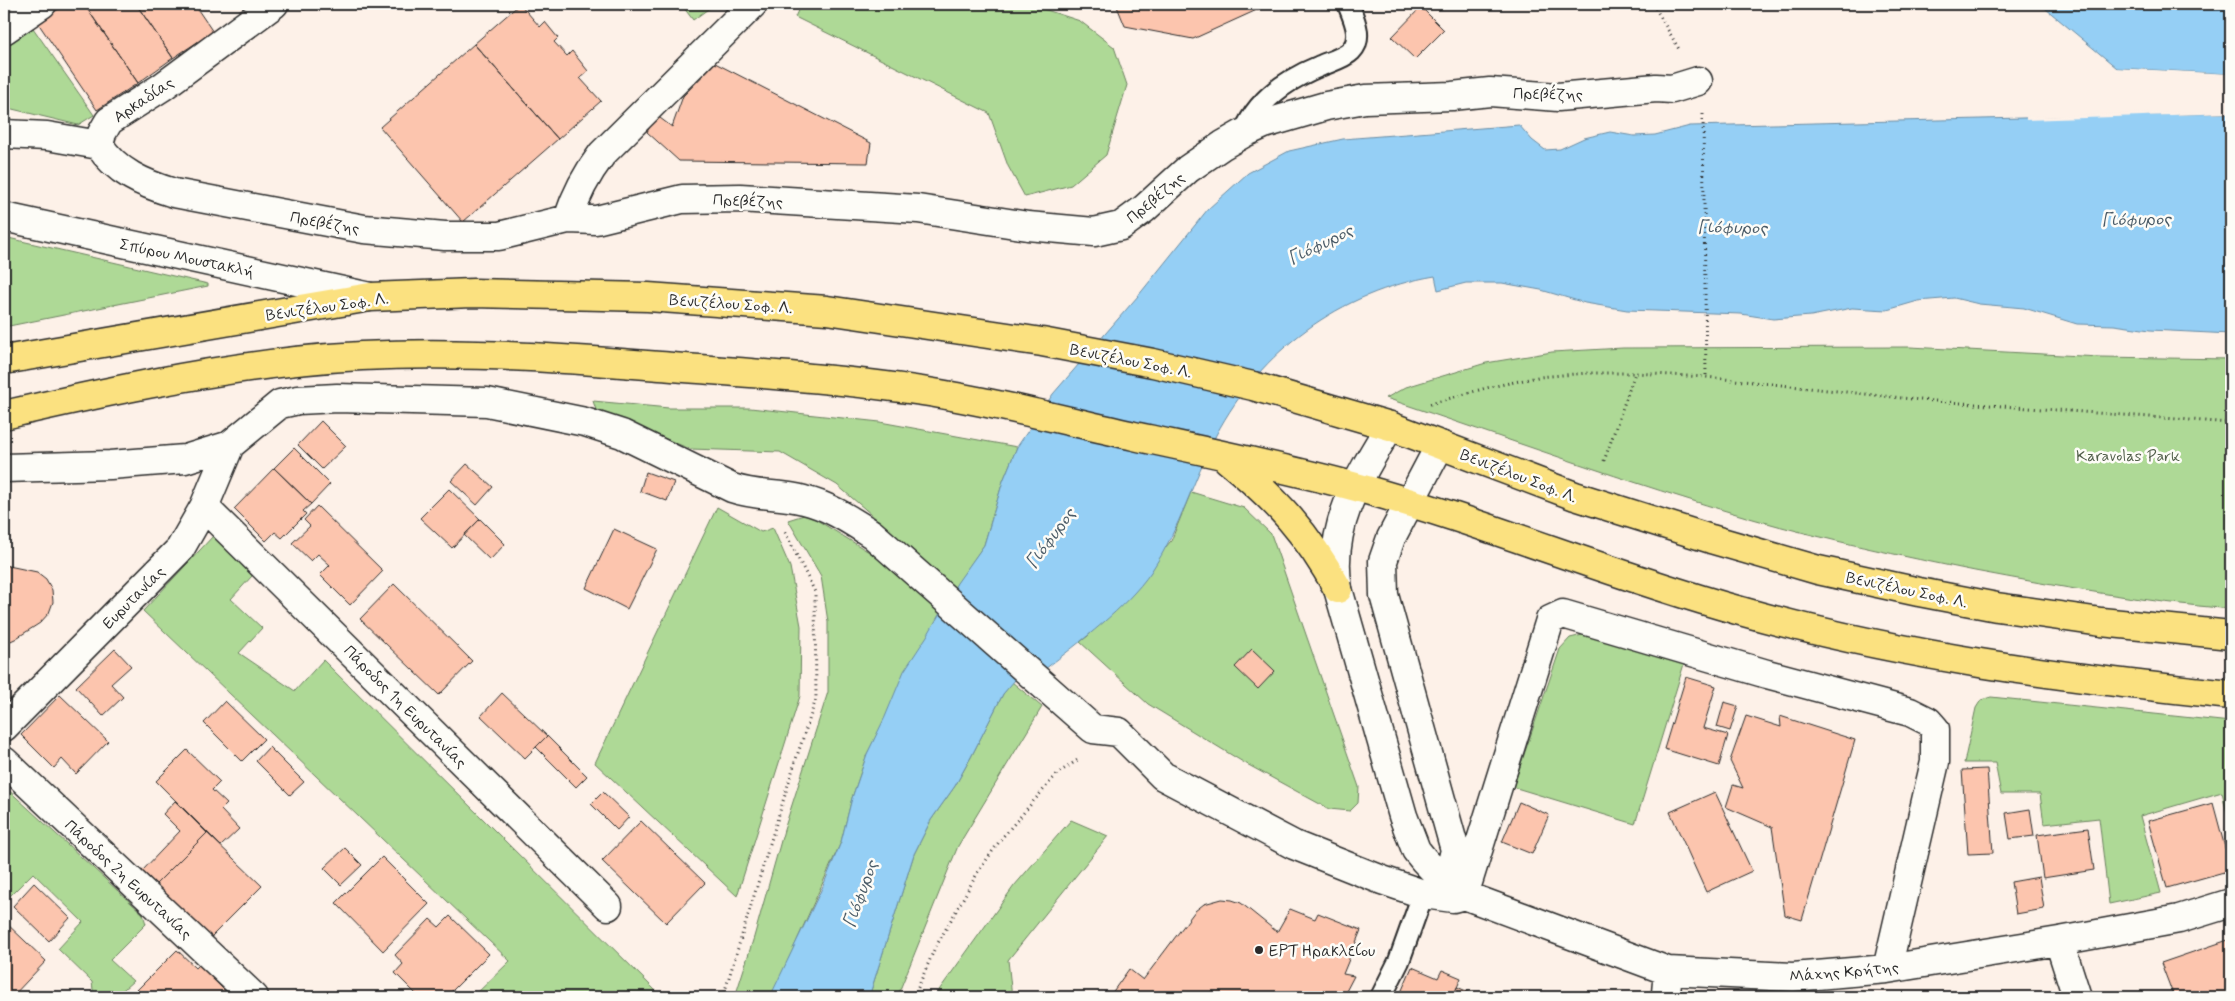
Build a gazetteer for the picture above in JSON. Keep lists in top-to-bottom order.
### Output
{
  "streets": {
    "main road": ["Βενιζέλου Σοφ. Λ."],
    "street": [
      "Πρεβέζης",
      "Αρκαδίας",
      "Σπύρου Μουστακλή",
      "Ευρυτανίας",
      "Πάροδος 1η Ευρυτανίας",
      "Πάροδος 2η Ευρυτανίας",
      "Μάχης Κρήτης"
    ]
  },
  "crossings": [
    ["Πρεβέζης", "Αρκαδίας"],
    ["Σπύρου Μουστακλή", "Βενιζέλου Σοφ. Λ."],
    ["Ευρυτανίας", "Πάροδος 1η Ευρυτανίας"]
  ],
  "water": ["Γιόφυρος"],
  "parks": ["Karavolas Park"],
  "places": ["ΕΡΤ Ηρακλείου"]
}
